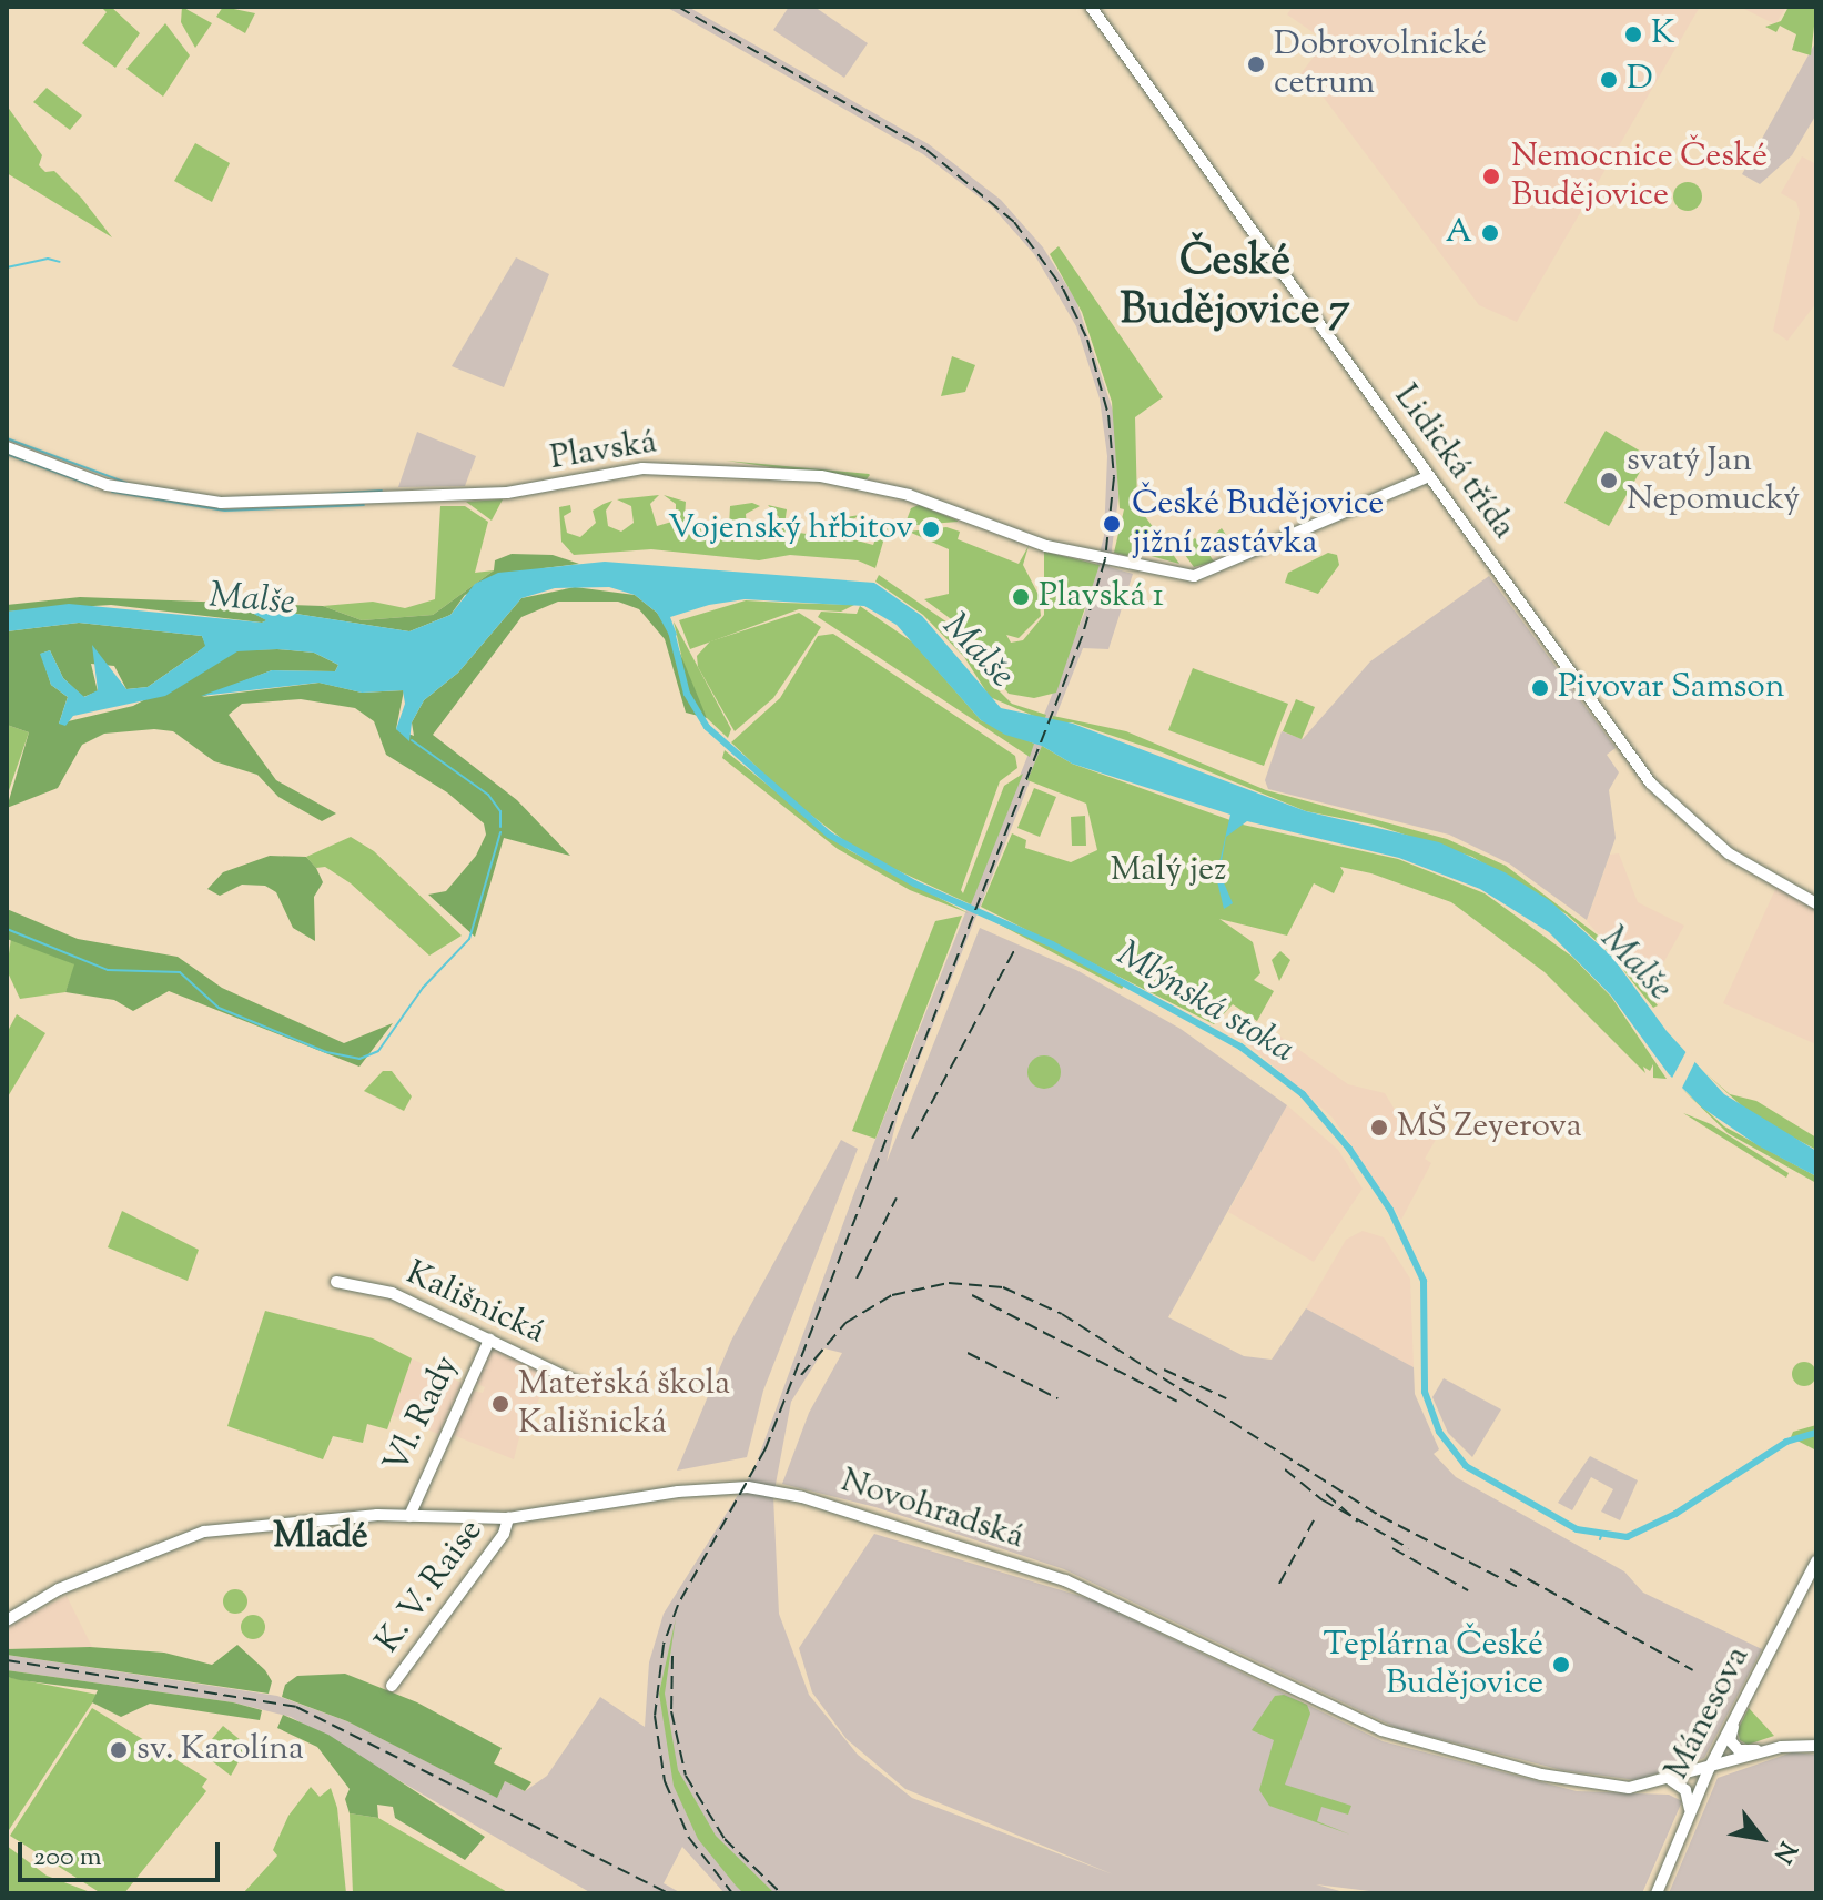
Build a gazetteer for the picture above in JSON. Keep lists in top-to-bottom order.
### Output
{
  "streets": {
    "street": [
      "Plavská",
      "Lidická třída",
      "Kališnická",
      "Vl. Rady",
      "Novohradská",
      "K. V. Raise",
      "Mánesova"
    ]
  },
  "crossings": [
    ["Plavská", "Lidická třída"],
    ["Kališnická", "Vl. Rady"],
    ["Vl. Rady", "Novohradská"],
    ["Novohradská", "K. V. Raise"],
    ["Novohradská", "Mánesova"]
  ],
  "districts": ["České Budějovice 7", "Mladé"],
  "water": ["Malše", "Mlýnská stoka"],
  "parks": ["Malý jez"],
  "places": [
    "K",
    "Dobrovolnické cetrum",
    "D",
    "Nemocnice České Budějovice",
    "A",
    "svatý Jan Nepomucký",
    "České Budějovice jižní zastávka",
    "Vojenský hřbitov",
    "Plavská 1",
    "Pivovar Samson",
    "MŠ Zeyerova",
    "Mateřská škola Kališnická",
    "Teplárna České Budějovice",
    "sv. Karolína"
  ],
  "scale_bar": "200 m",
  "north": "bottom right"
}
